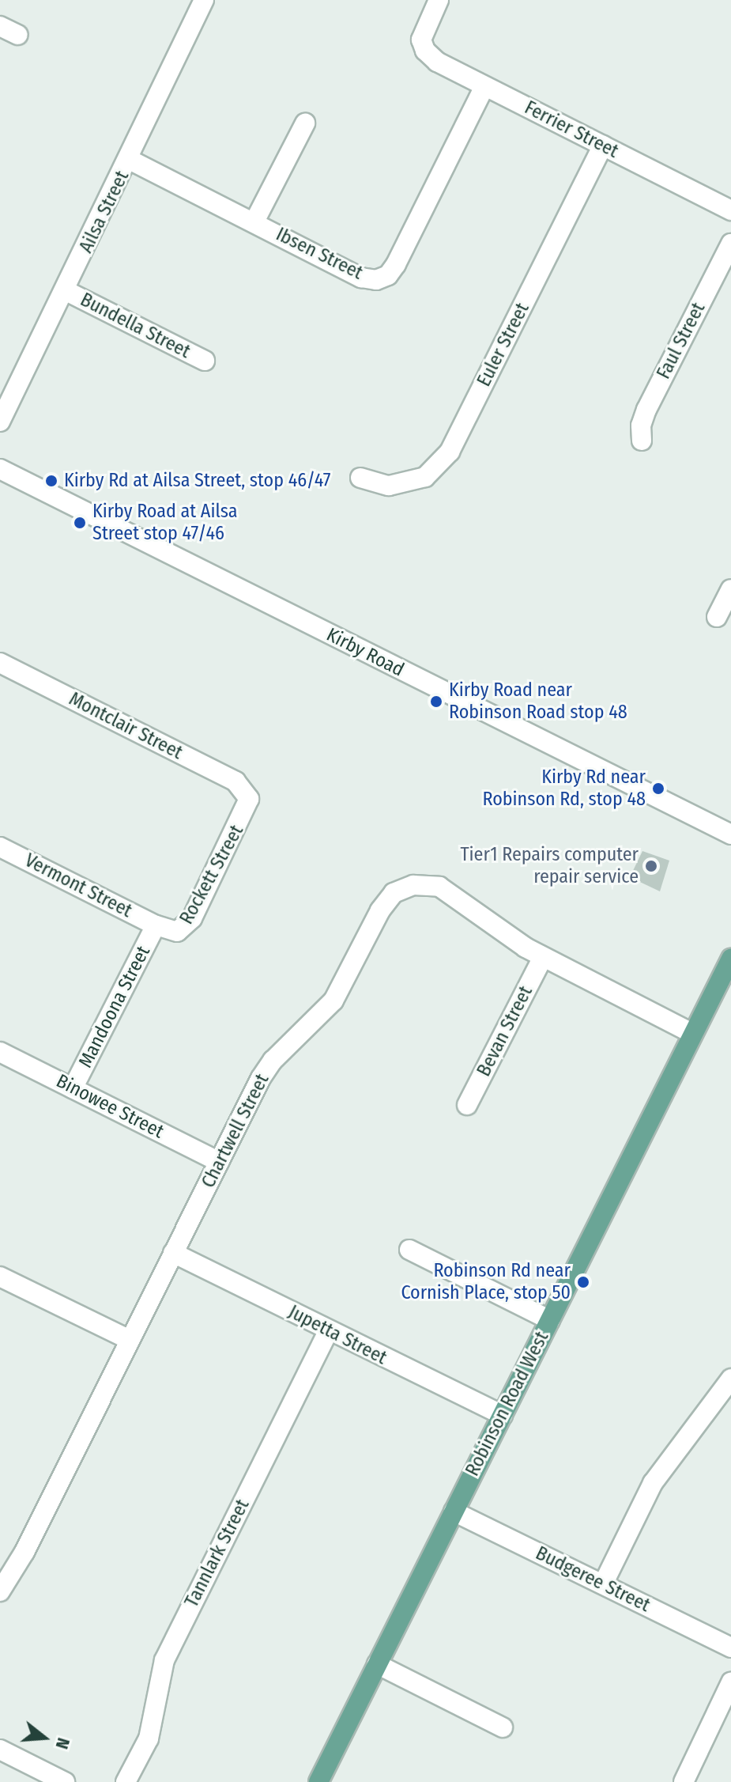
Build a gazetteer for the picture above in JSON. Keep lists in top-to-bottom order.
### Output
{
  "streets": {
    "main road": ["Robinson Road West"],
    "street": [
      "Ferrier Street",
      "Ailsa Street",
      "Ibsen Street",
      "Bundella Street",
      "Faul Street",
      "Euler Street",
      "Kirby Road",
      "Montclair Street",
      "Rockett Street",
      "Vermont Street",
      "Mandoona Street",
      "Bevan Street",
      "Binowee Street",
      "Chartwell Street",
      "Jupetta Street",
      "Tannlark Street",
      "Budgeree Street"
    ]
  },
  "crossings": [
    ["Ferrier Street", "Ibsen Street"],
    ["Ferrier Street", "Euler Street"],
    ["Ailsa Street", "Ibsen Street"],
    ["Ailsa Street", "Bundella Street"],
    ["Montclair Street", "Rockett Street"],
    ["Rockett Street", "Vermont Street"],
    ["Rockett Street", "Mandoona Street"],
    ["Vermont Street", "Mandoona Street"],
    ["Mandoona Street", "Binowee Street"],
    ["Bevan Street", "Chartwell Street"],
    ["Binowee Street", "Chartwell Street"],
    ["Chartwell Street", "Jupetta Street"],
    ["Chartwell Street", "Robinson Road West"],
    ["Jupetta Street", "Robinson Road West"],
    ["Jupetta Street", "Tannlark Street"],
    ["Robinson Road West", "Budgeree Street"]
  ],
  "places": [
    "Kirby Rd at Ailsa Street, stop 46/47",
    "Kirby Road at Ailsa Street stop 47/46",
    "Kirby Road near Robinson Road stop 48",
    "Kirby Rd near Robinson Rd, stop 48",
    "Tier1 Repairs computer repair service",
    "Robinson Rd near Cornish Place, stop 50"
  ],
  "north": "right"
}
